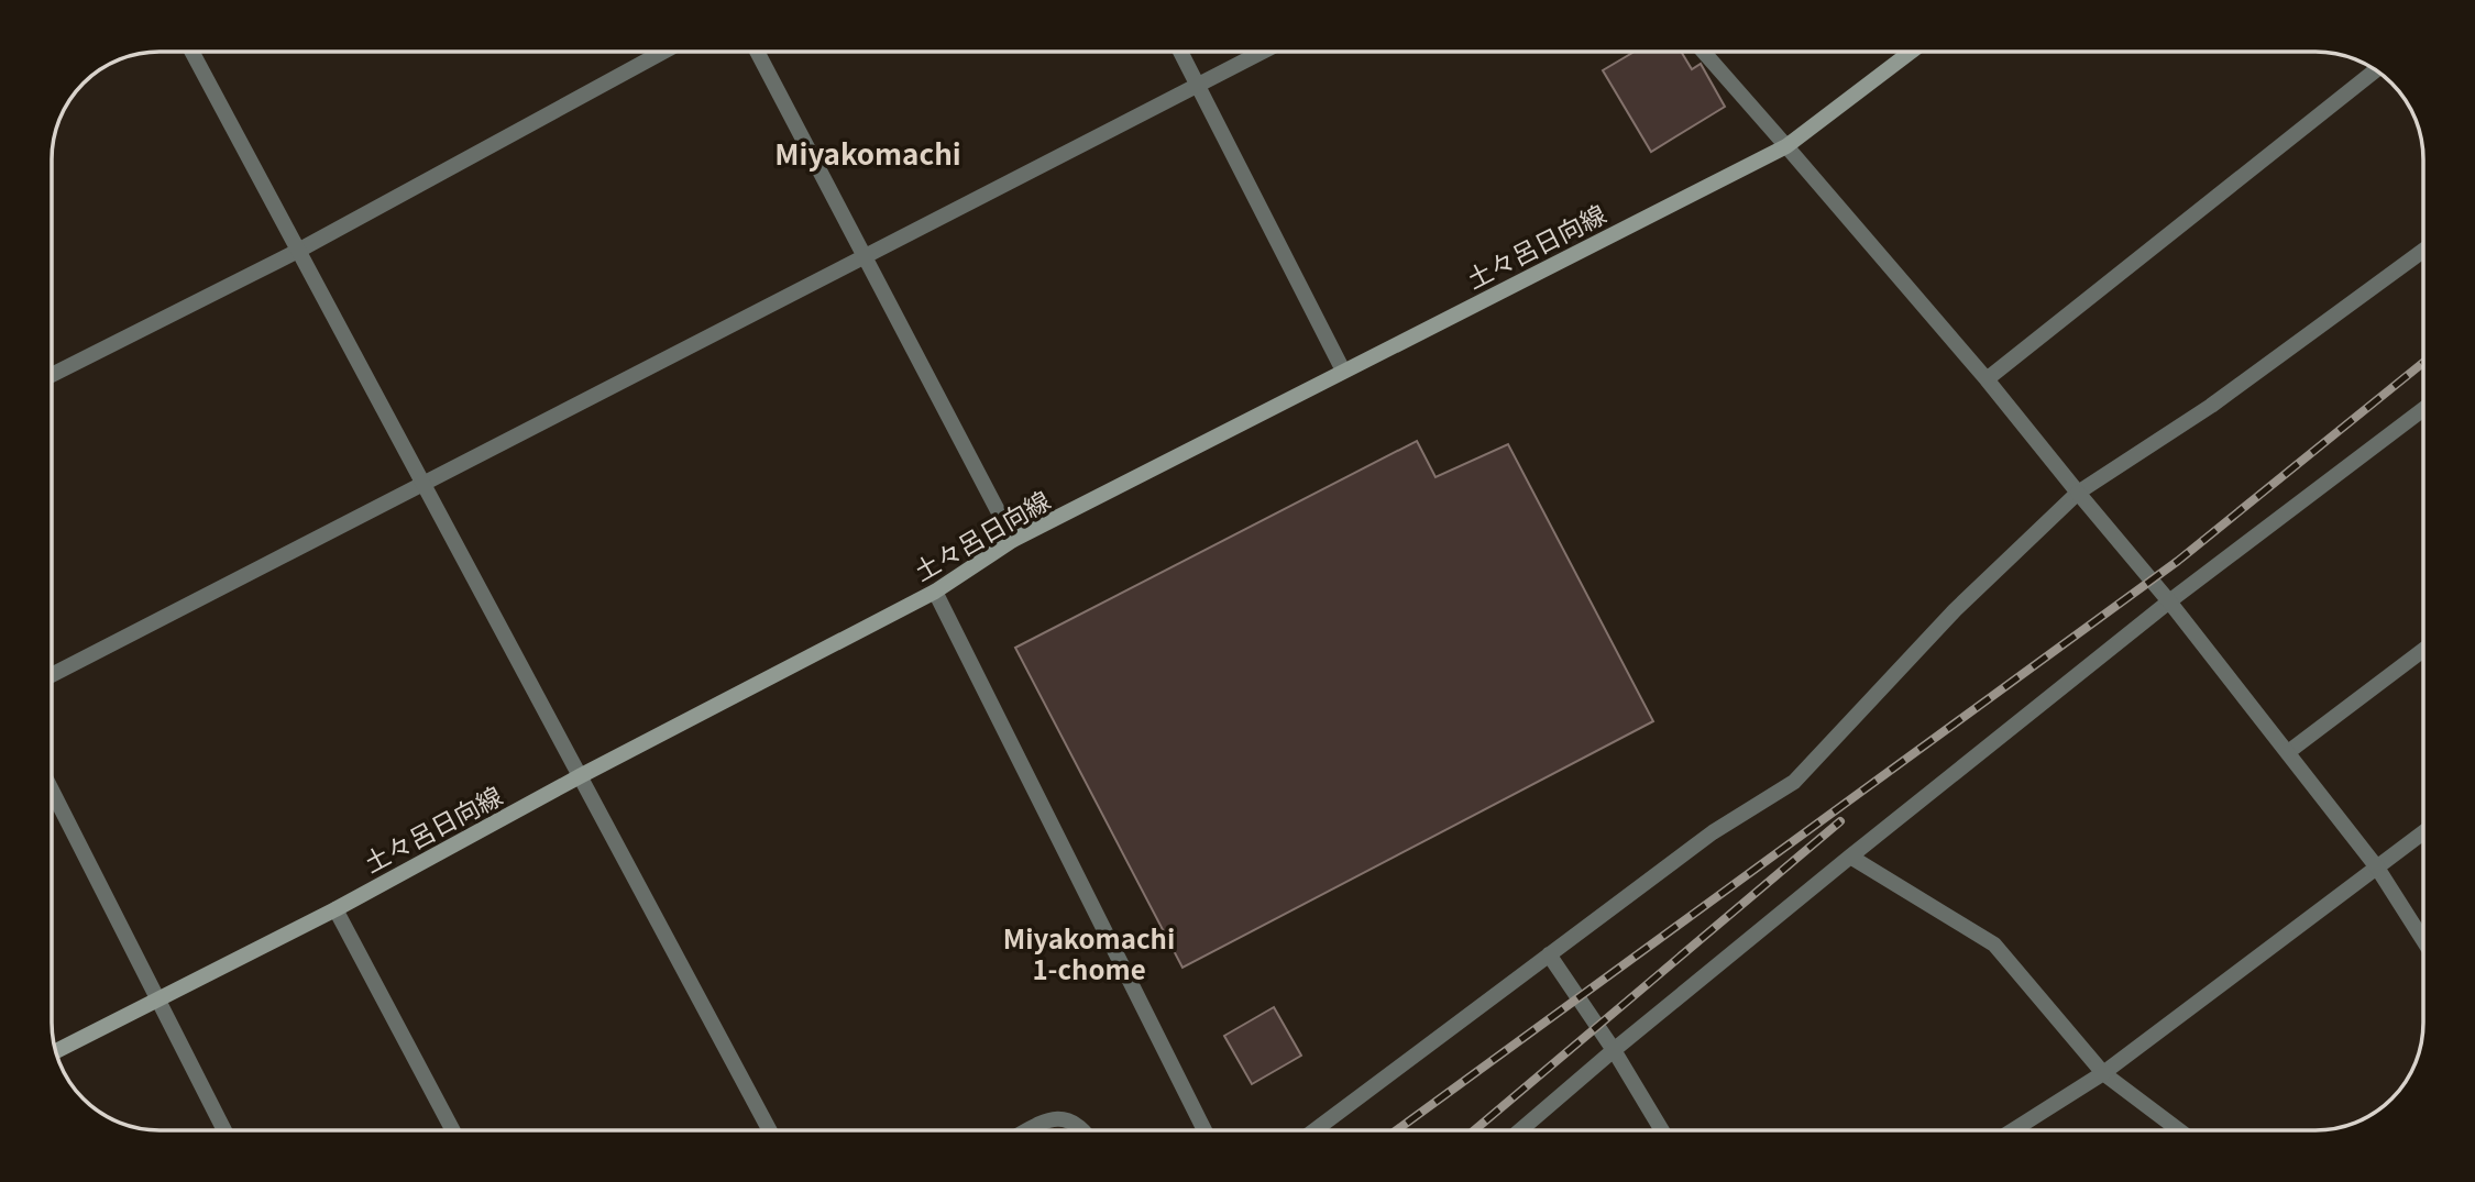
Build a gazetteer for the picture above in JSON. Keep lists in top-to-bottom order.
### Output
{
  "streets": {
    "main road": ["土々呂日向線"]
  },
  "districts": ["Miyakomachi", "Miyakomachi 1-chome"]
}
